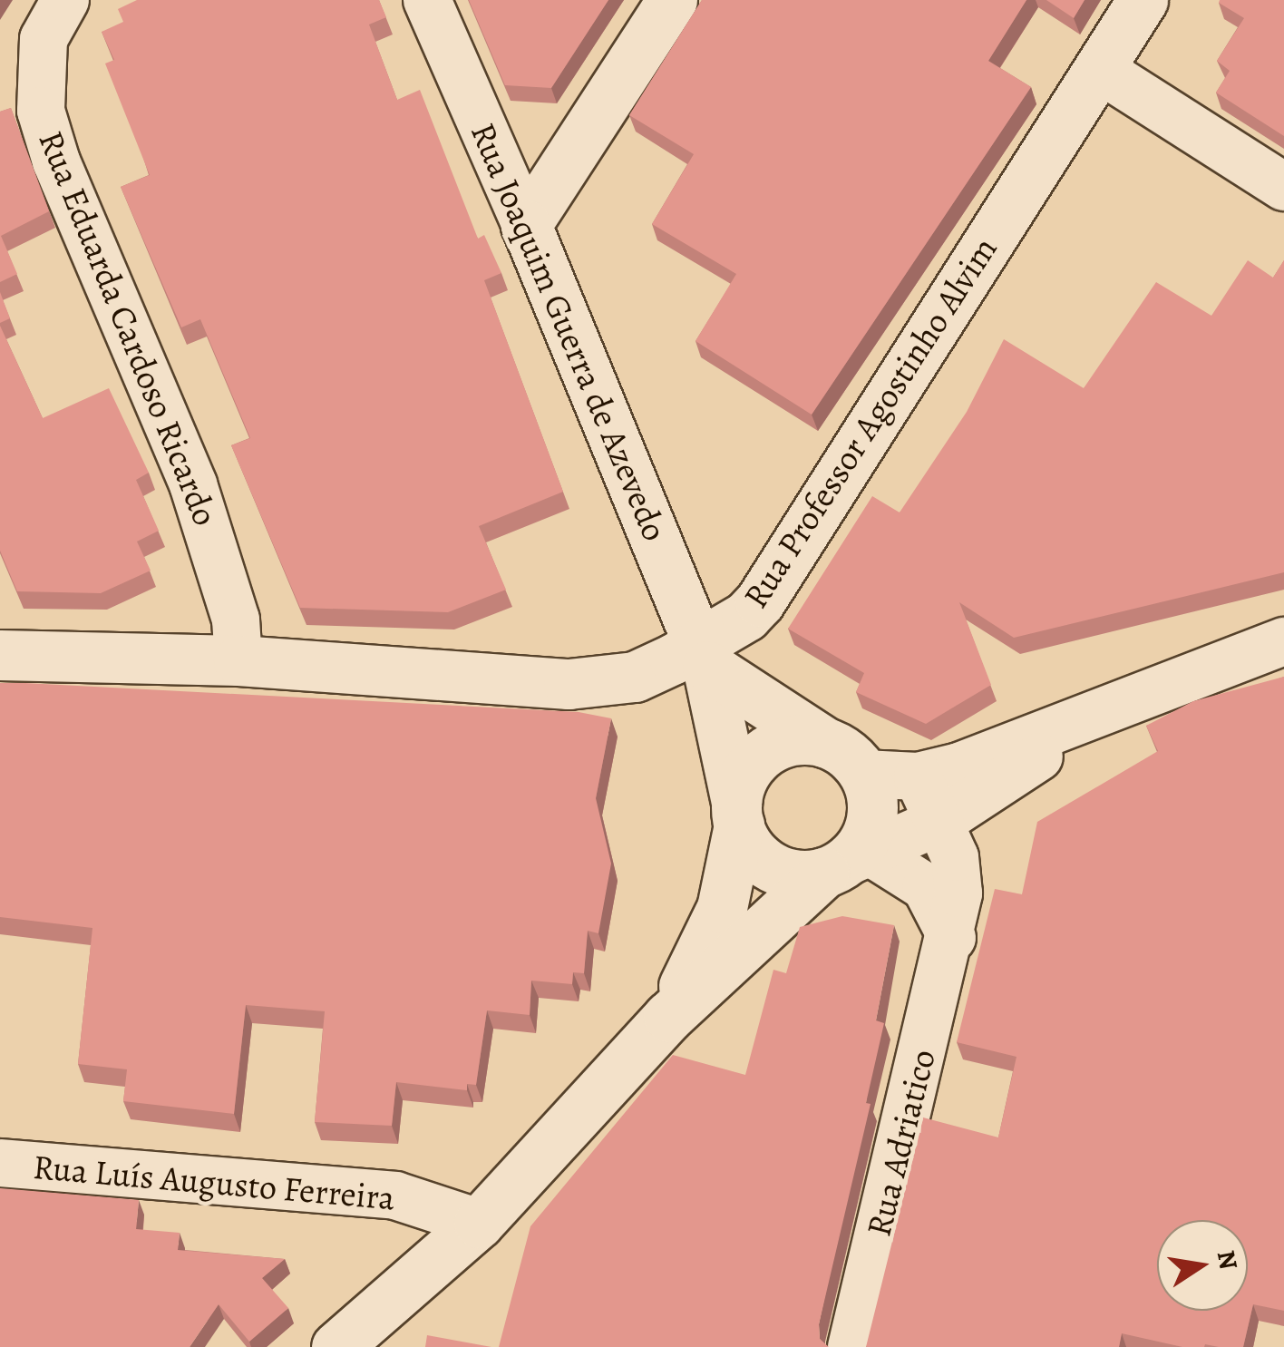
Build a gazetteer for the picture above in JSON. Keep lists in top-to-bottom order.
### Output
{
  "streets": {
    "street": [
      "Rua Eduarda Cardoso Ricardo",
      "Rua Joaquim Guerra de Azevedo",
      "Rua Professor Agostinho Alvim",
      "Rua Adriatico",
      "Rua Luís Augusto Ferreira"
    ]
  },
  "crossings": [
    ["Rua Eduarda Cardoso Ricardo", "Rua Professor Agostinho Alvim"],
    ["Rua Joaquim Guerra de Azevedo", "Rua Professor Agostinho Alvim"]
  ],
  "north": "right"
}
